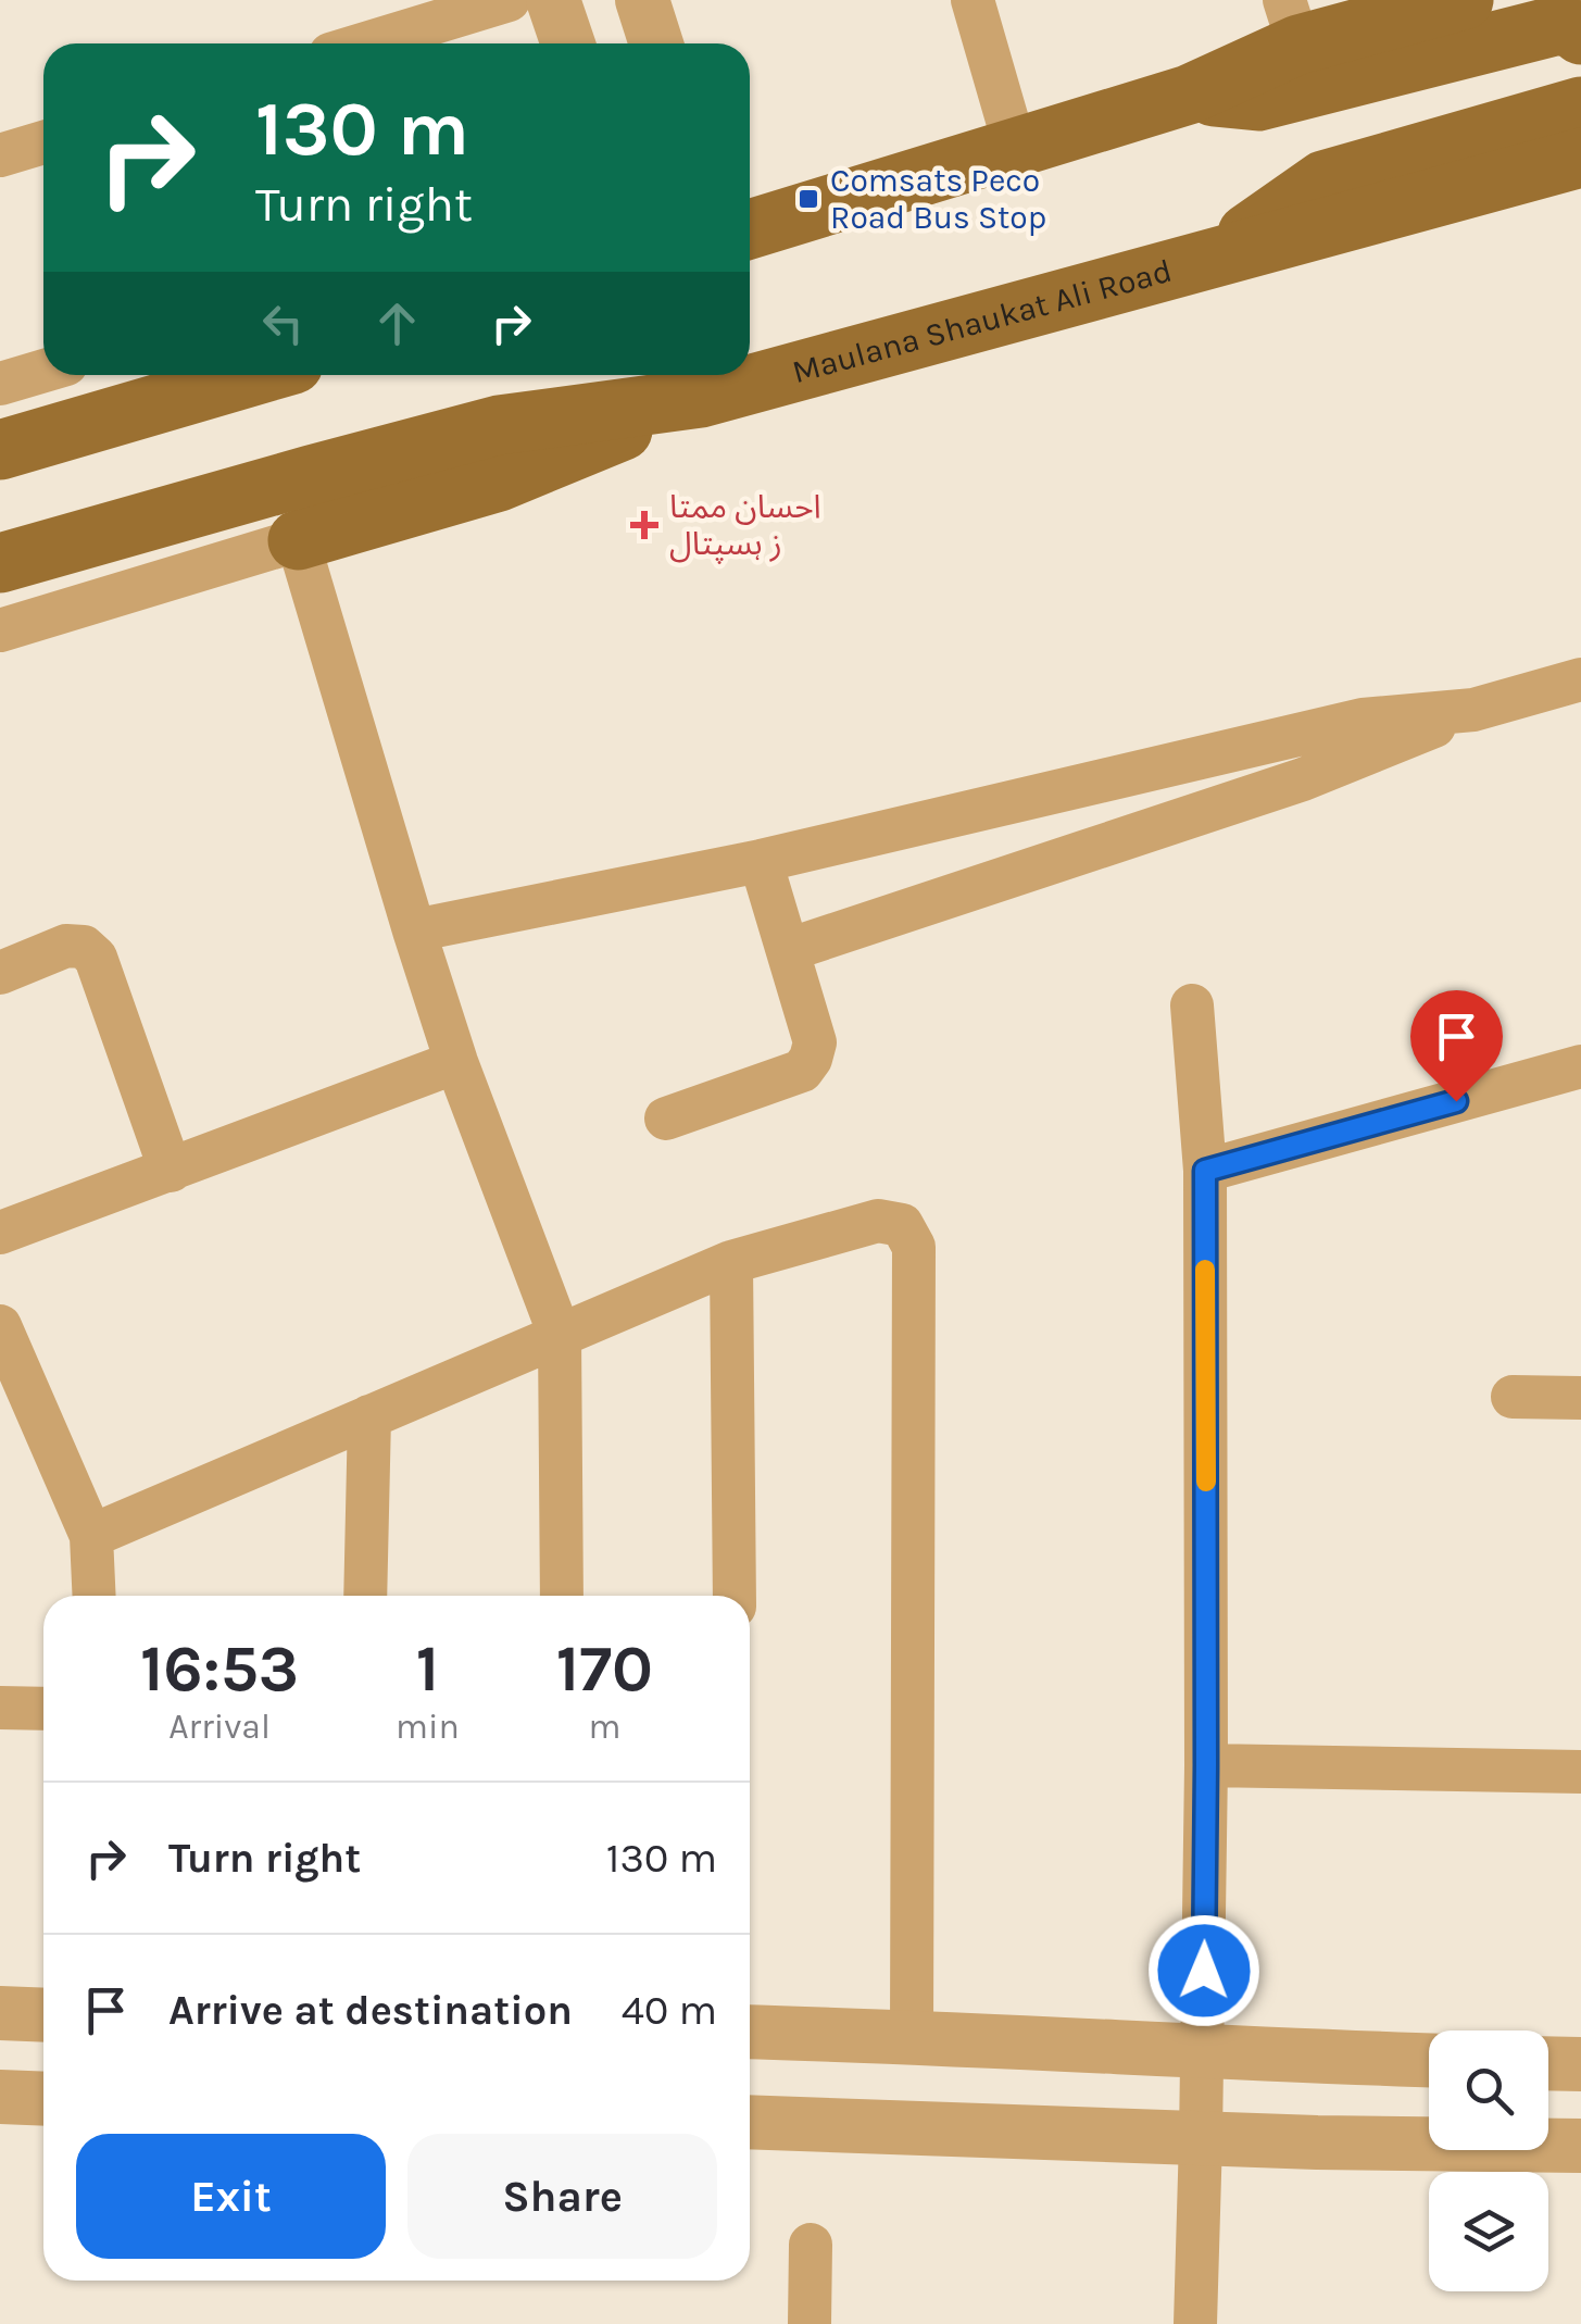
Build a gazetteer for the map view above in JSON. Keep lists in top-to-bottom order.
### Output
{
  "streets": {
    "main road": ["Maulana Shaukat Ali Road"]
  },
  "places": {
    "transit": ["Comsats Peco Road Bus Stop"],
    "health": ["احسان ممتا ز ہسپتال"]
  },
  "page": {
    "turn": ["130 m", "Turn right"],
    "eta": [
      "16:53",
      "Arrival",
      "1",
      "min",
      "170",
      "m"
    ],
    "list": [
      {
        "name": "Turn right",
        "value": "130 m"
      },
      {
        "name": "Arrive at destination",
        "value": "40 m"
      }
    ],
    "buttons": ["Exit", "Share"]
  }
}
